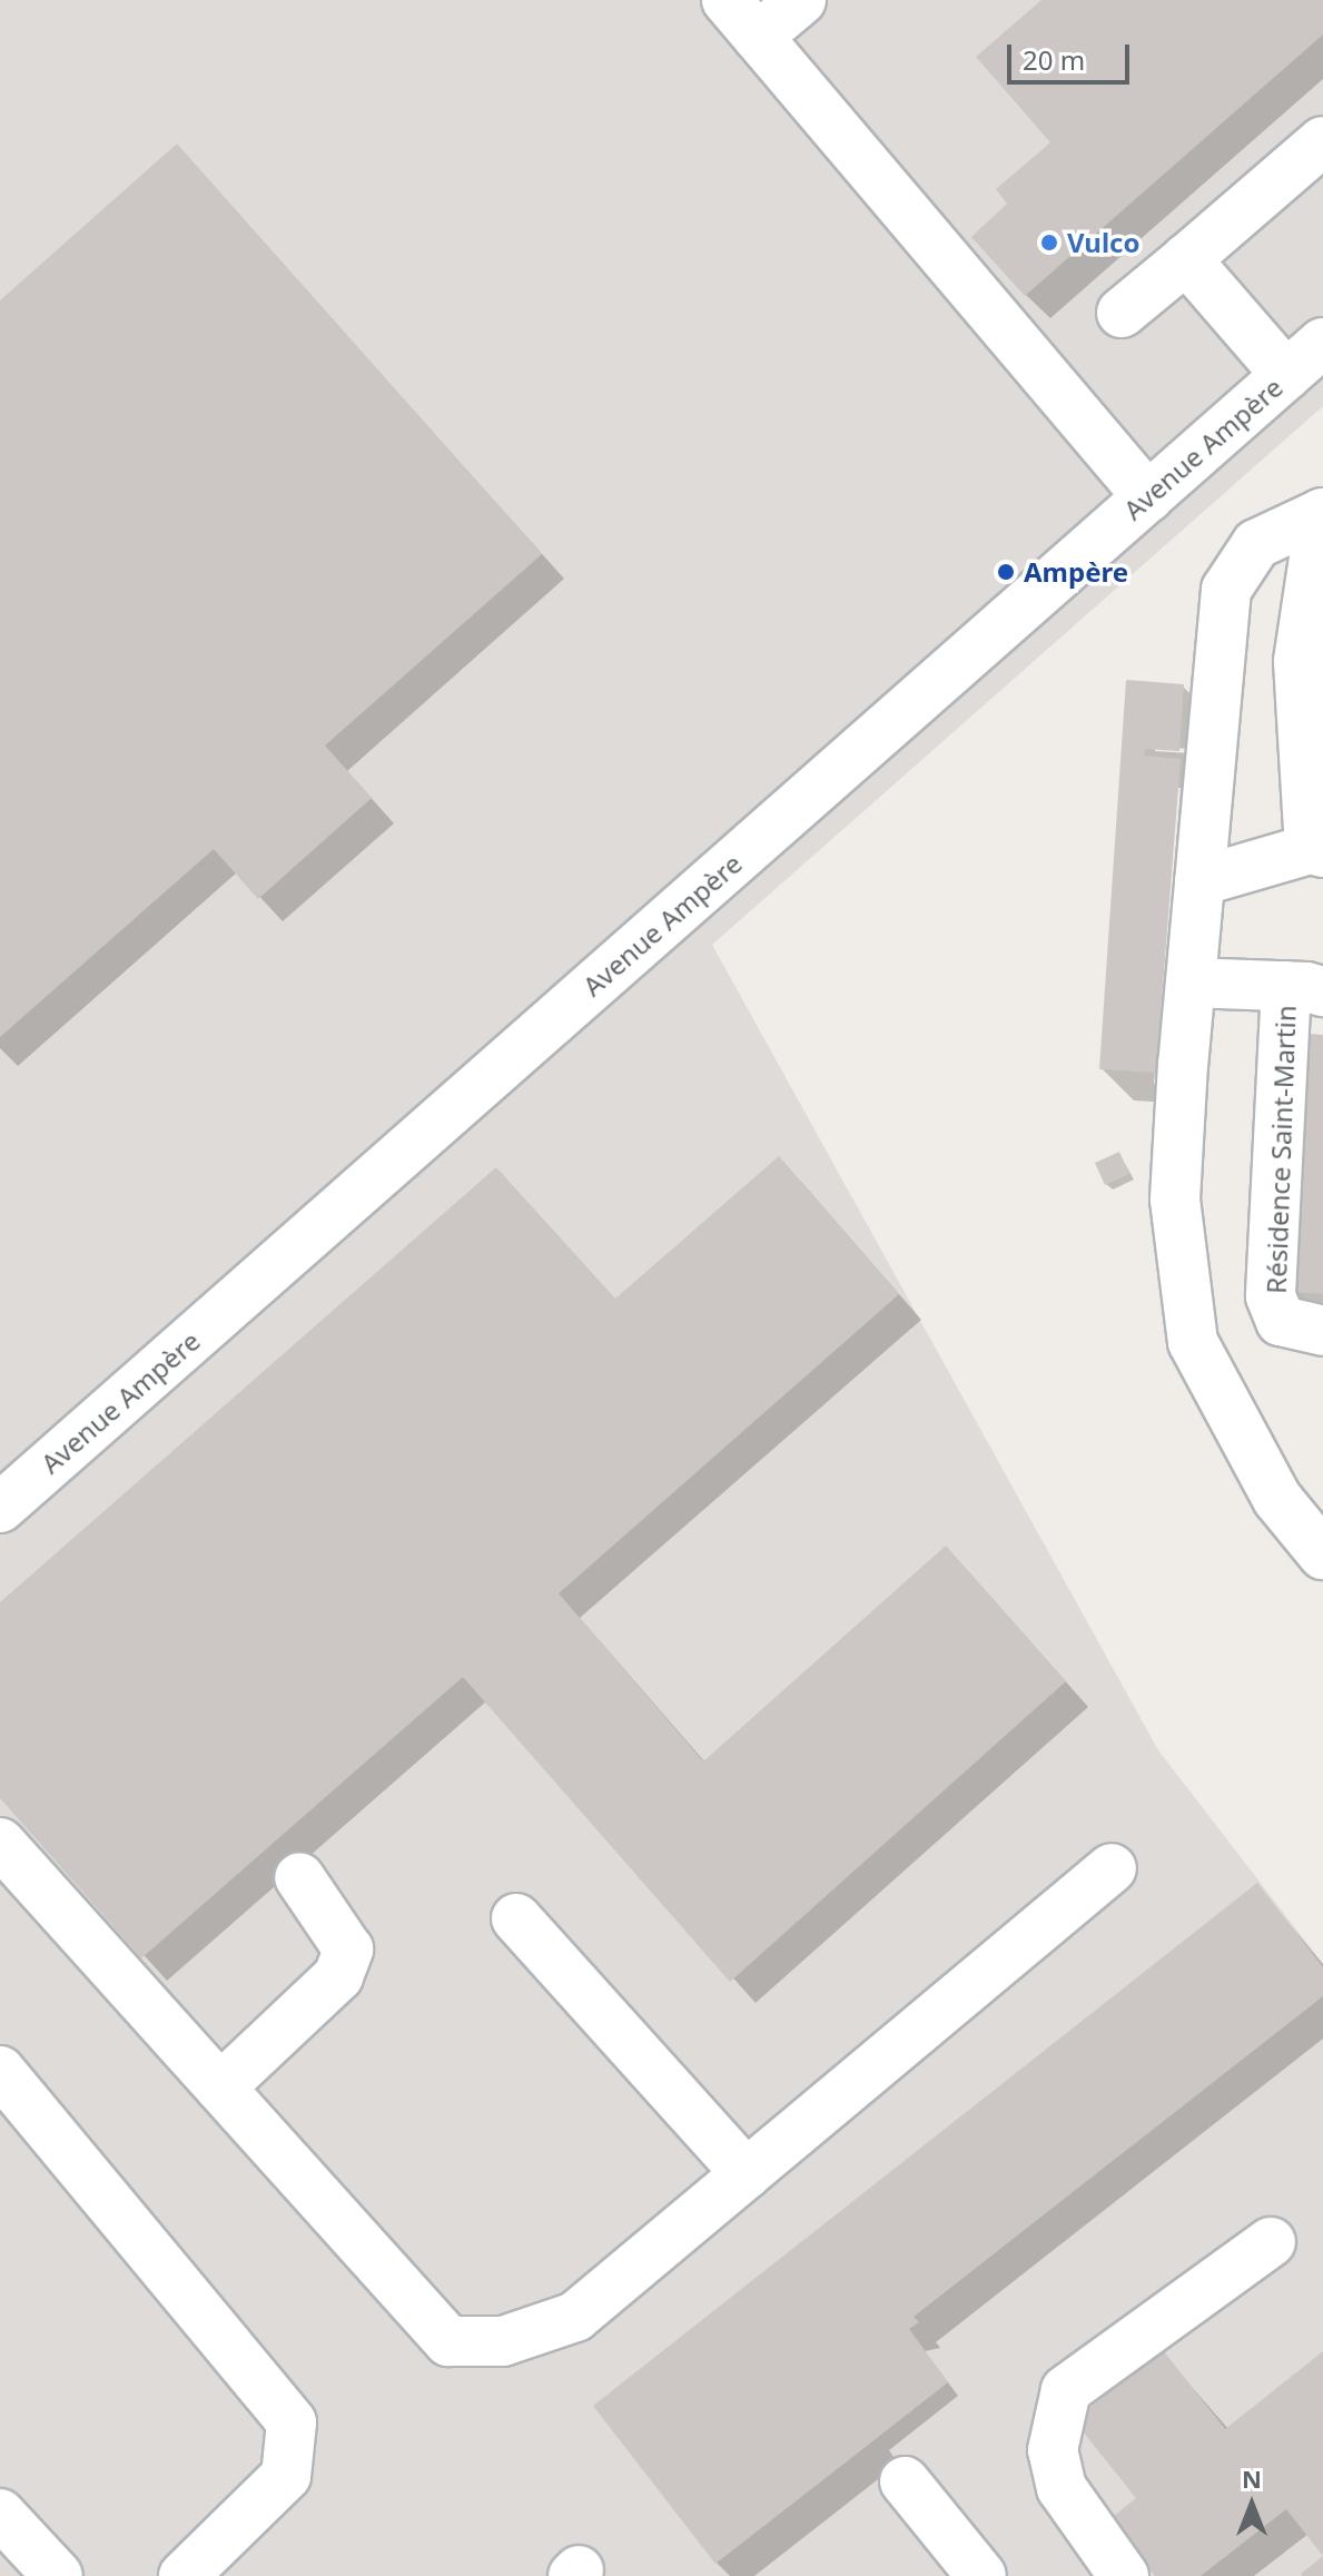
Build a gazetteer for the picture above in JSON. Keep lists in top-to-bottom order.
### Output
{
  "streets": {
    "street": ["Avenue Ampère", "Résidence Saint-Martin"]
  },
  "places": ["Vulco", "Ampère"],
  "scale_bar": "20 m",
  "north": "top"
}
